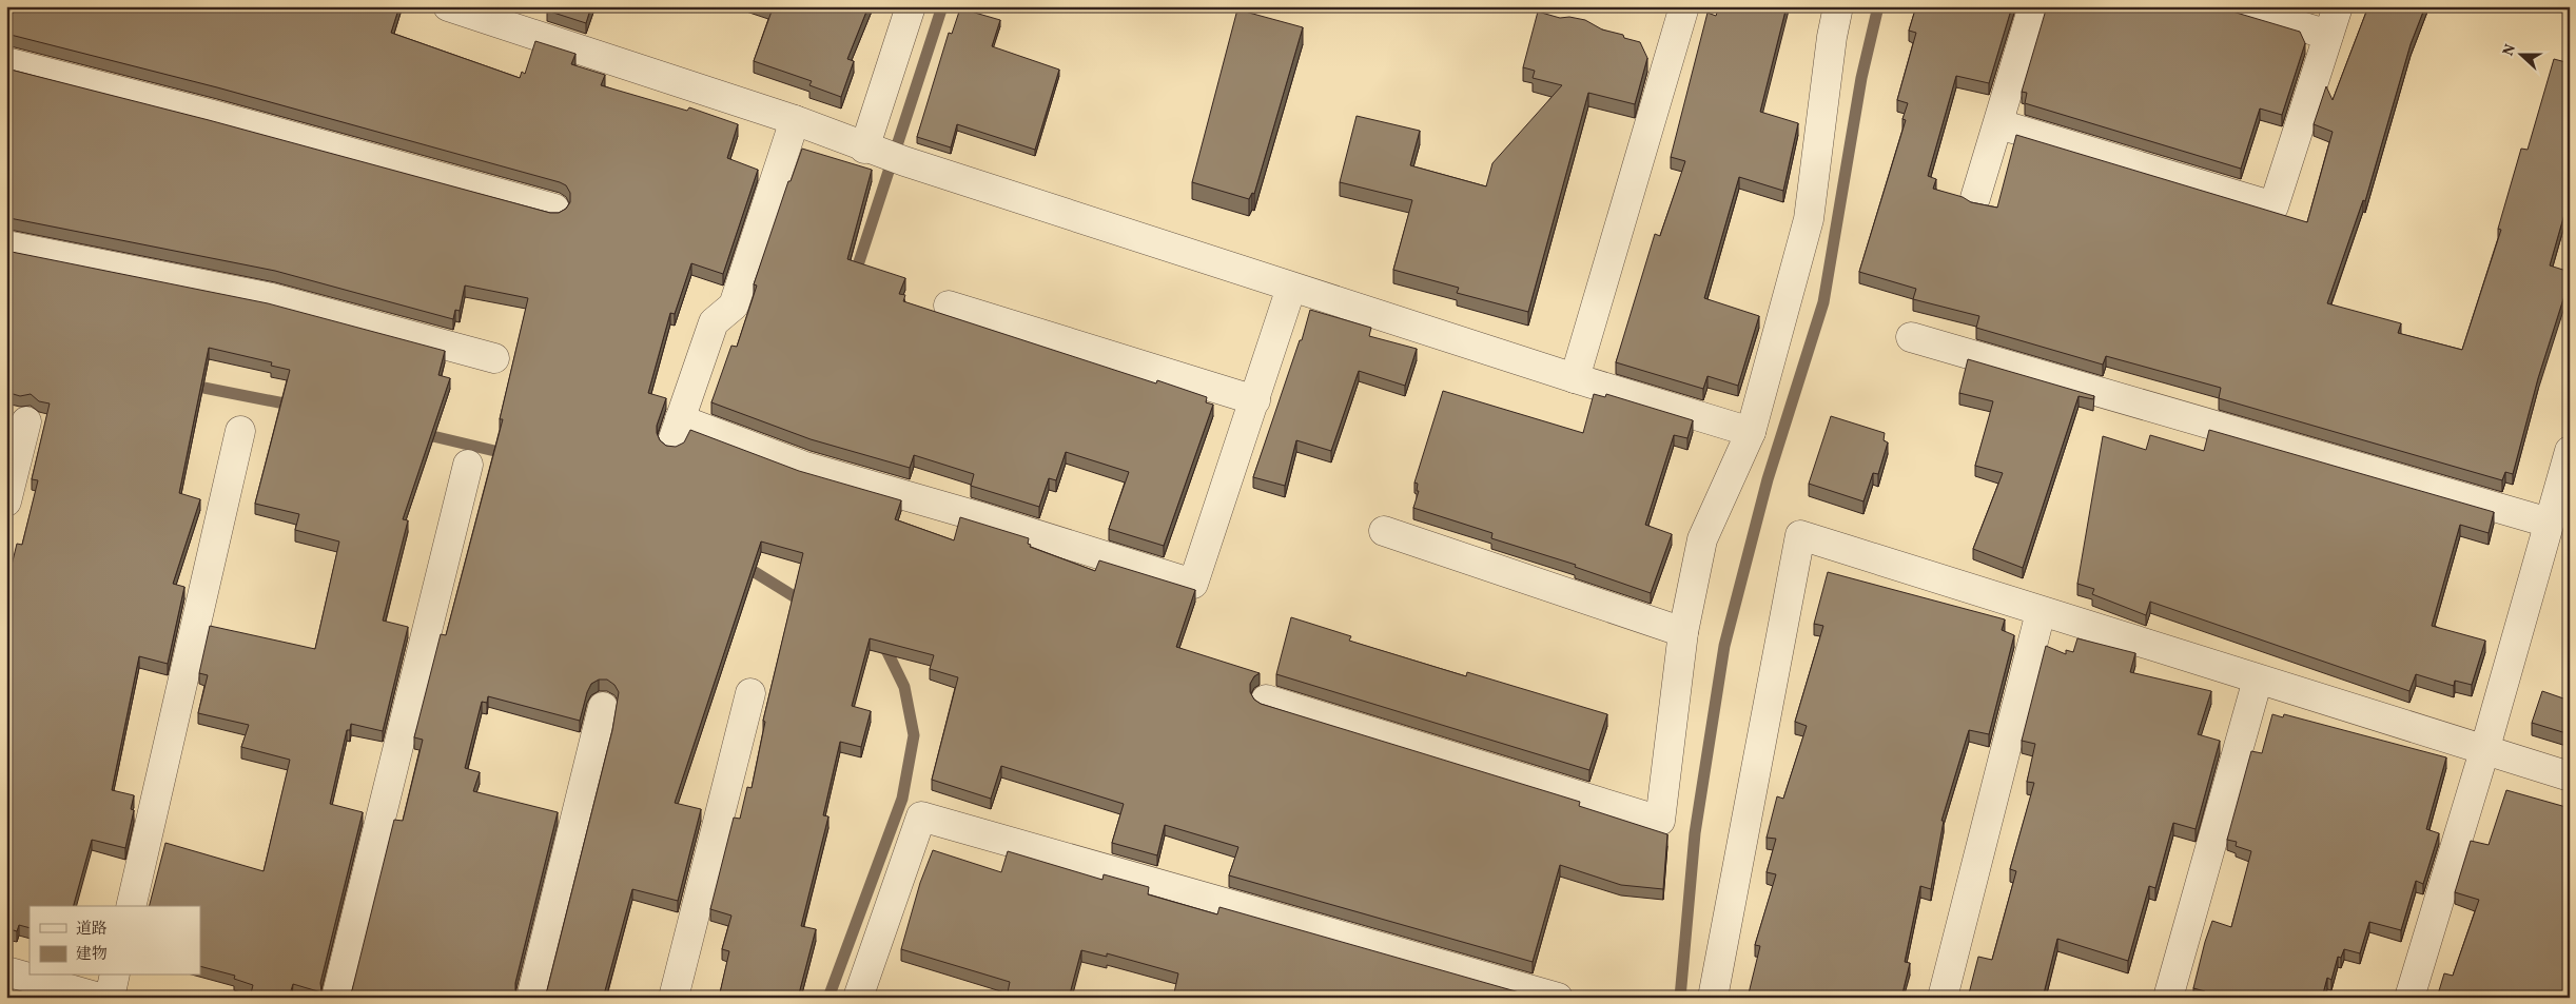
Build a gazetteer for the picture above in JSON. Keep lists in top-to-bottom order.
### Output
{
  "legend": ["道路", "建物"],
  "north": "left"
}
